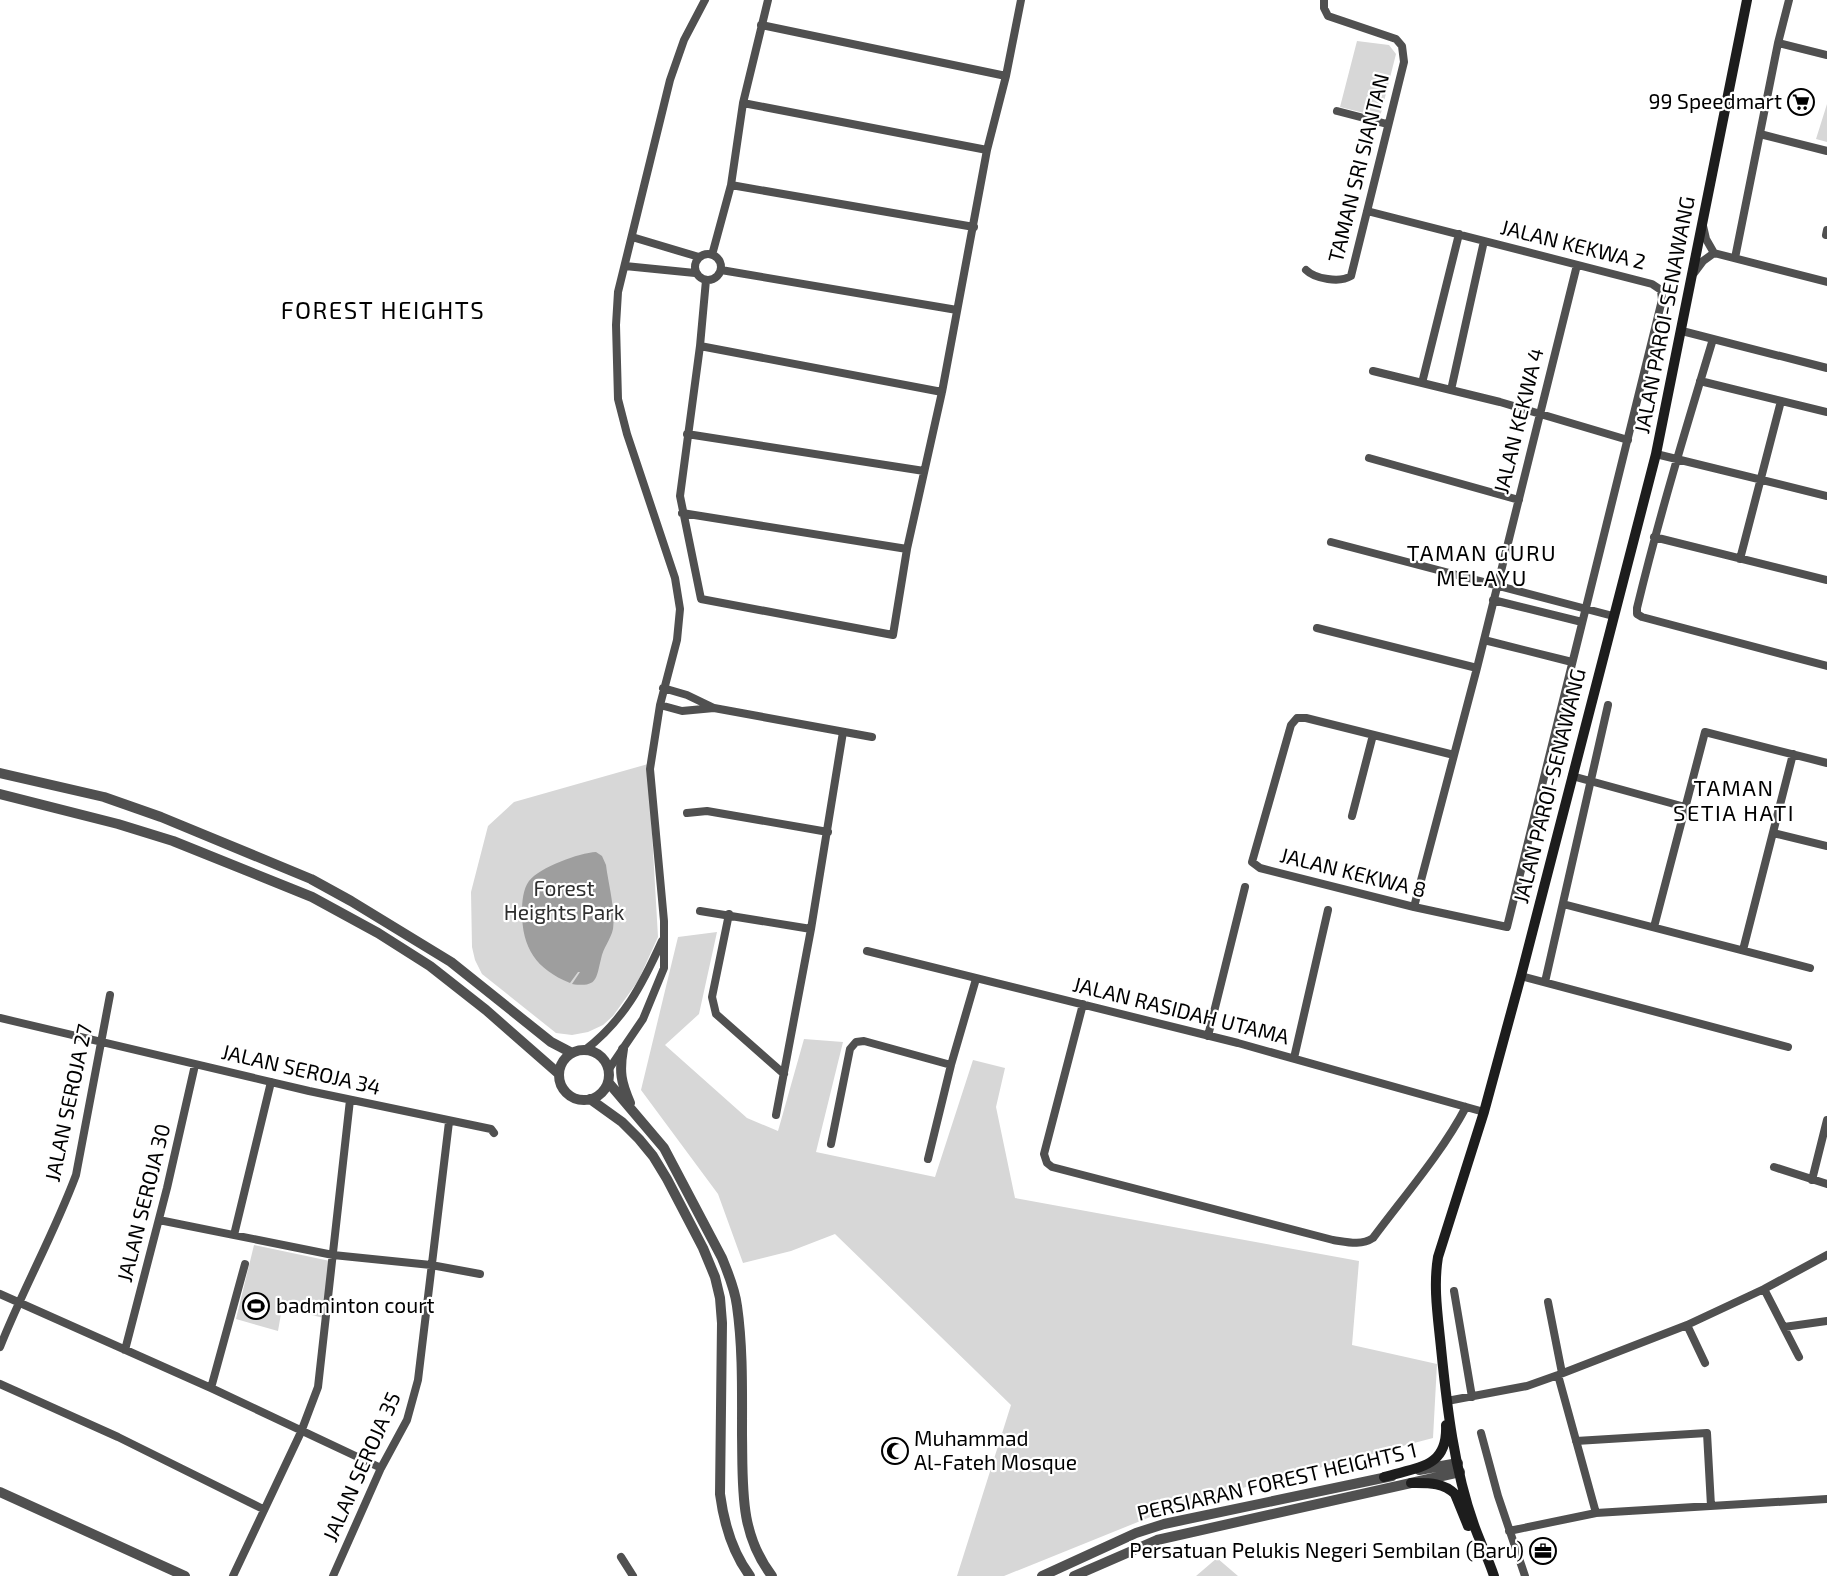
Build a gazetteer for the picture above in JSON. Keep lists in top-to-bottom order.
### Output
{
  "streets": {
    "main road": ["JALAN PAROI-SENAWANG"],
    "street": [
      "TAMAN SRI SIANTAN",
      "JALAN KEKWA 2",
      "JALAN KEKWA 4",
      "JALAN KEKWA 8",
      "JALAN RASIDAH UTAMA",
      "JALAN SEROJA 34",
      "JALAN SEROJA 27",
      "JALAN SEROJA 30",
      "JALAN SEROJA 35",
      "PERSIARAN FOREST HEIGHTS 1"
    ]
  },
  "crossings": [
    ["TAMAN SRI SIANTAN", "JALAN KEKWA 2"],
    ["JALAN KEKWA 2", "JALAN KEKWA 4"],
    ["JALAN KEKWA 2", "JALAN KEKWA 8"],
    ["JALAN PAROI-SENAWANG", "JALAN RASIDAH UTAMA"],
    ["JALAN PAROI-SENAWANG", "PERSIARAN FOREST HEIGHTS 1"],
    ["JALAN KEKWA 4", "JALAN KEKWA 8"],
    ["JALAN SEROJA 34", "JALAN SEROJA 27"],
    ["JALAN SEROJA 34", "JALAN SEROJA 30"],
    ["JALAN SEROJA 34", "JALAN SEROJA 35"]
  ],
  "districts": ["FOREST HEIGHTS", "TAMAN GURU MELAYU", "TAMAN SETIA HATI"],
  "parks": ["Forest Heights Park"],
  "places": {
    "supermarket": ["99 Speedmart"],
    "sports": ["badminton court"],
    "mosque": ["Muhammad Al-Fateh Mosque"],
    "office": ["Persatuan Pelukis Negeri Sembilan (Baru)"]
  }
}
